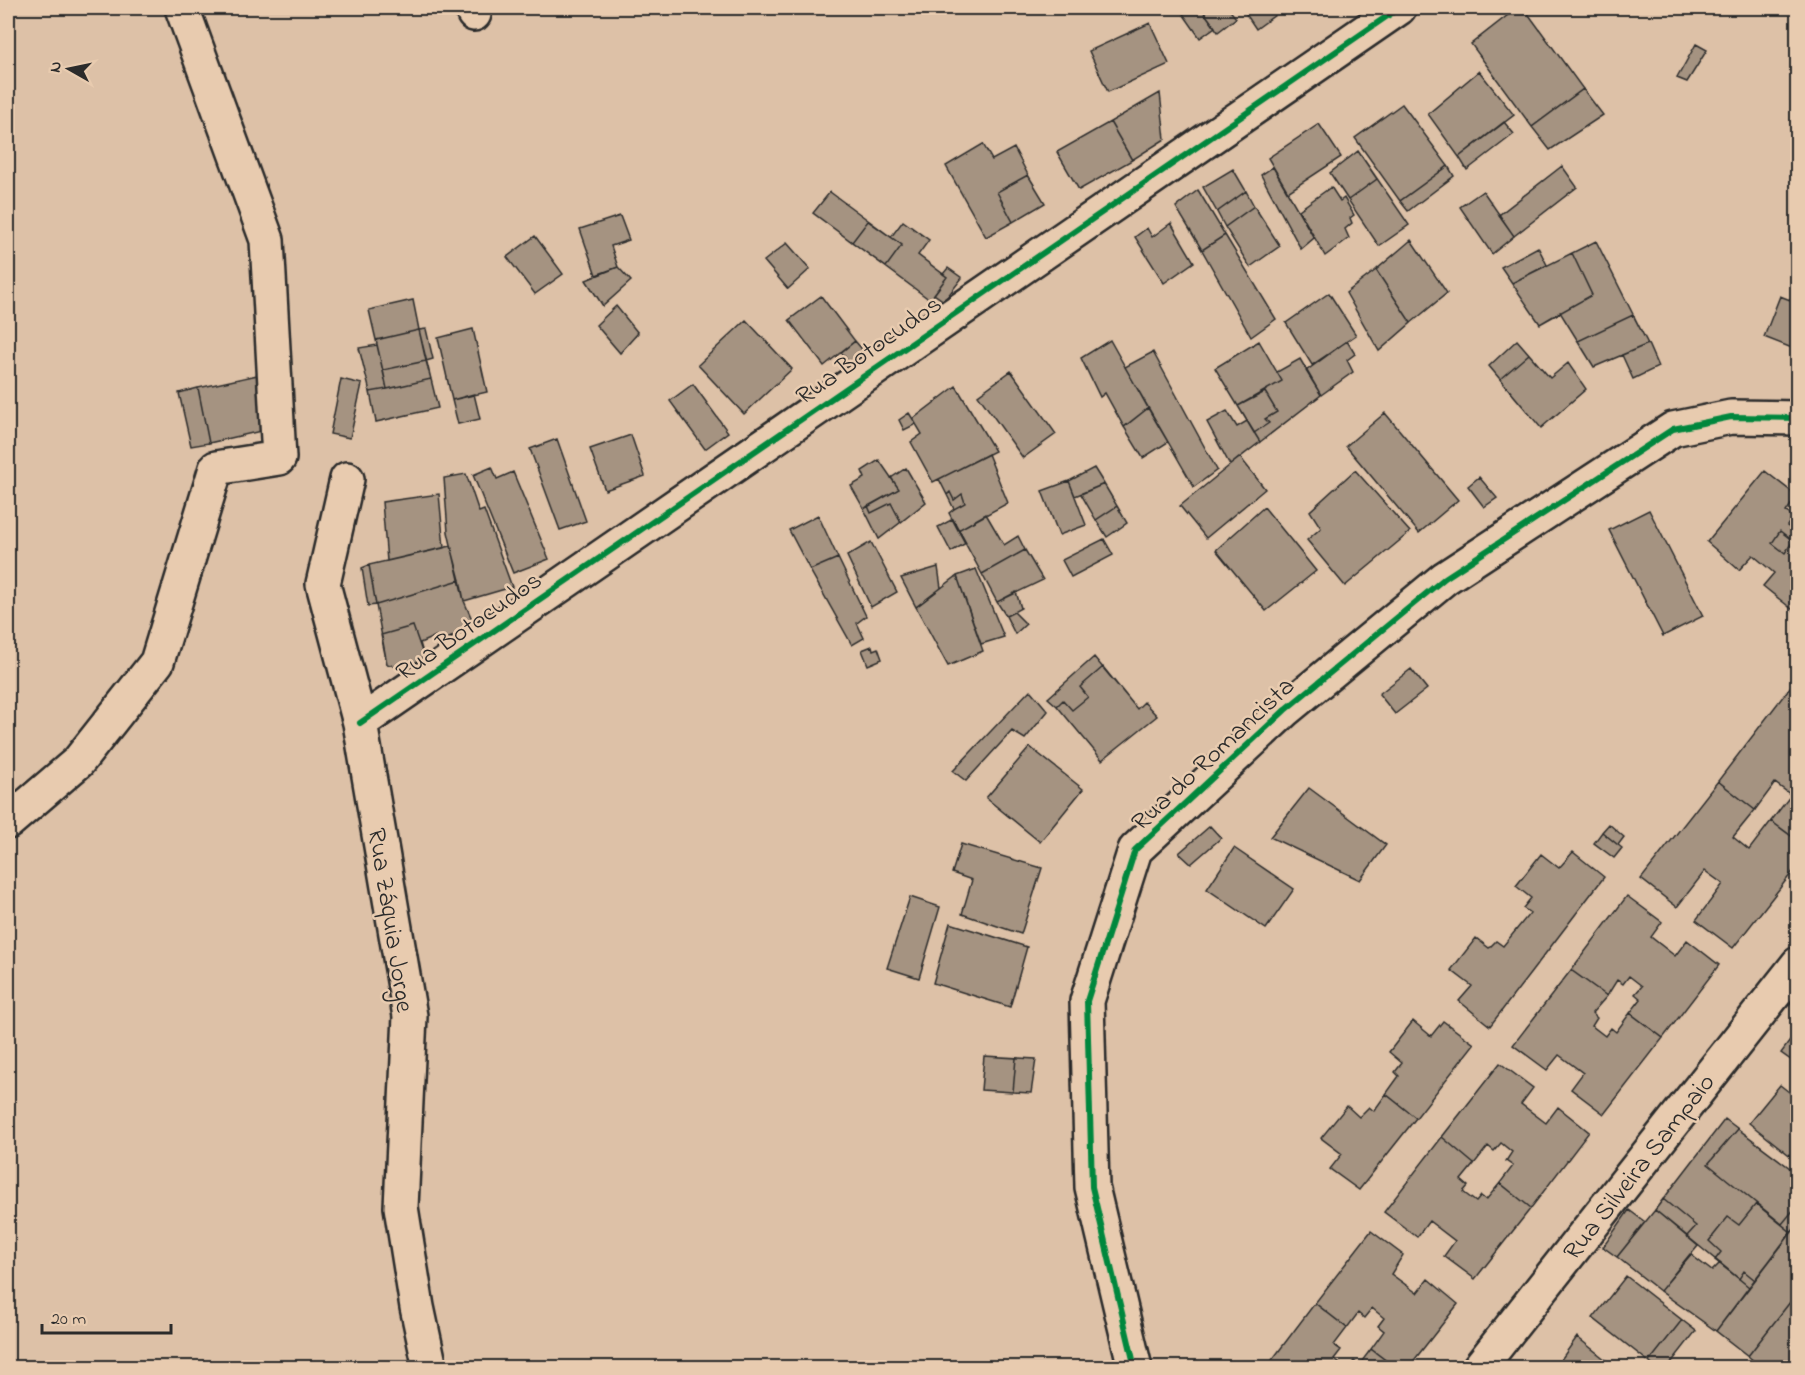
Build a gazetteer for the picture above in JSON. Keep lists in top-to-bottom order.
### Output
{
  "streets": {
    "street": [
      "Rua Botocudos",
      "Rua do Romancista",
      "Rua Záquia Jorge",
      "Rua Silveira Sampaio"
    ]
  },
  "crossings": [
    ["Rua Botocudos", "Rua Záquia Jorge"]
  ],
  "scale_bar": "20 m",
  "north": "left"
}
